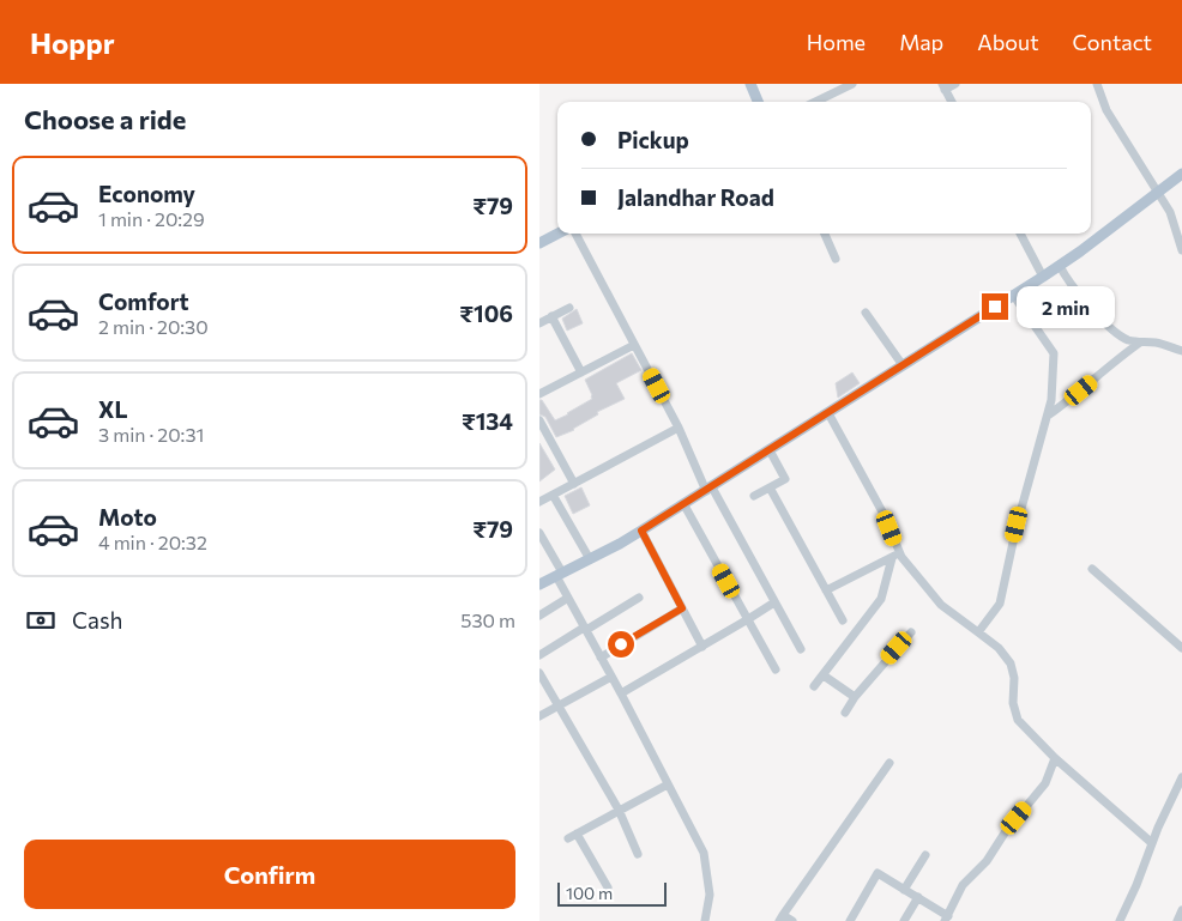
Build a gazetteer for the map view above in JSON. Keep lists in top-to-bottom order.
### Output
{
  "scale_bar": "100 m",
  "page": {
    "header": "Hoppr",
    "nav": [
      "Home",
      "Map",
      "About",
      "Contact"
    ],
    "heading": "Choose a ride",
    "banner": ["Pickup", "Jalandhar Road"],
    "list": [
      {
        "name": "Economy",
        "note": "1 min · 20:29",
        "value": "₹79"
      },
      {
        "name": "Comfort",
        "note": "2 min · 20:30",
        "value": "₹106"
      },
      {
        "name": "XL",
        "note": "3 min · 20:31",
        "value": "₹134"
      },
      {
        "name": "Moto",
        "note": "4 min · 20:32",
        "value": "₹79"
      }
    ],
    "bubble": "2 min",
    "pay": ["Cash", "530 m"],
    "buttons": "Confirm",
    "scale": "100 m"
  }
}
